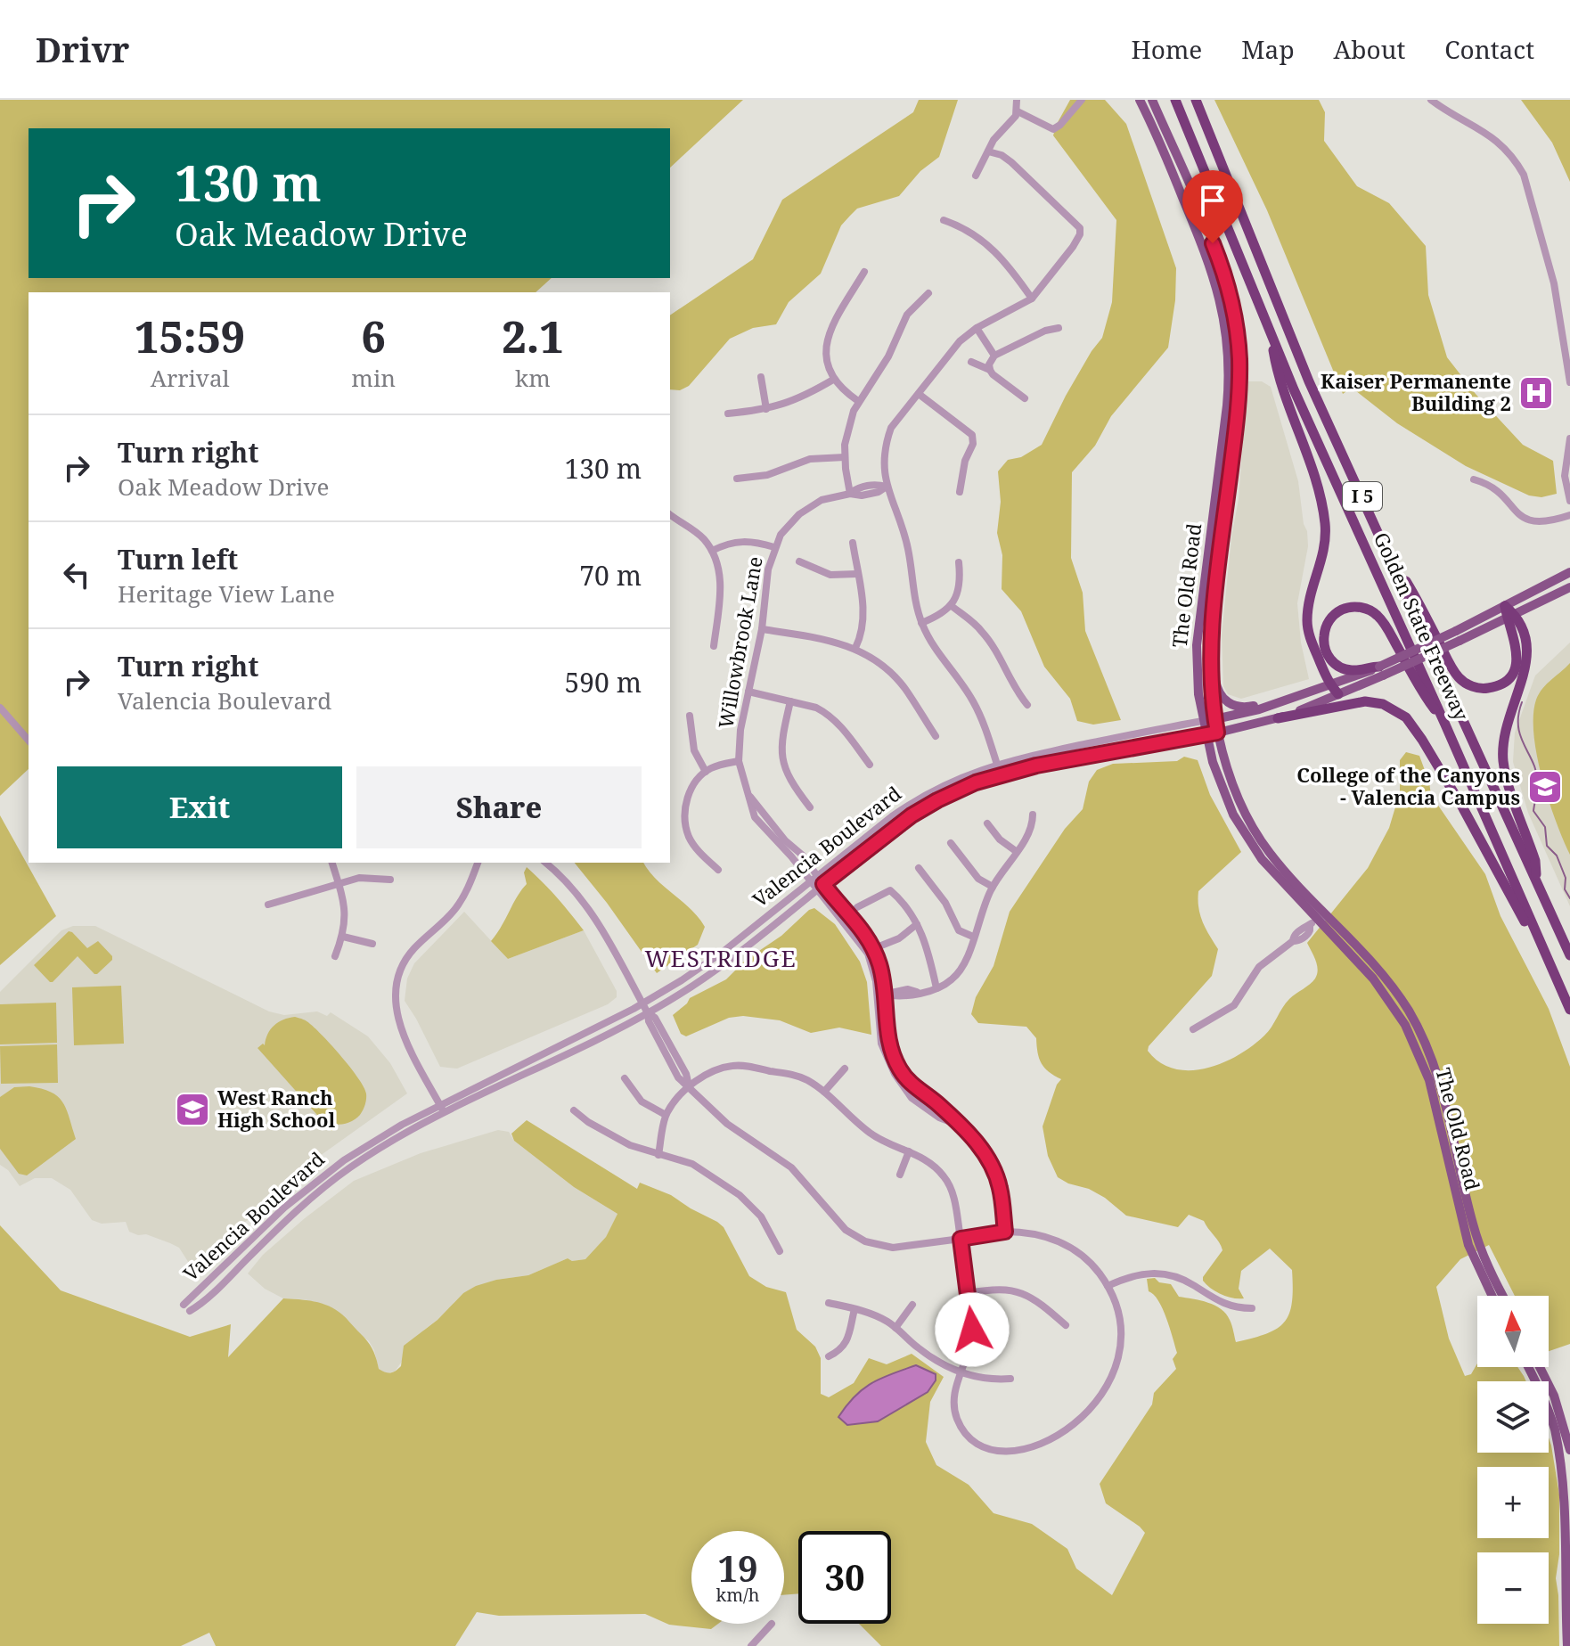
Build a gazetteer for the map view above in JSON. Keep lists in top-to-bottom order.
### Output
{
  "streets": {
    "highway": ["I 5", "Golden State Freeway"],
    "main road": ["The Old Road", "Valencia Boulevard"],
    "street": ["Willowbrook Lane"]
  },
  "crossings": [
    ["The Old Road", "Valencia Boulevard"],
    ["Willowbrook Lane", "Valencia Boulevard"]
  ],
  "districts": ["WESTRIDGE"],
  "places": {
    "hospital": ["Kaiser Permanente Building 2"],
    "school or university": ["College of the Canyons - Valencia Campus", "West Ranch High School"]
  },
  "north": "top",
  "page": {
    "header": "Drivr",
    "nav": [
      "Home",
      "Map",
      "About",
      "Contact"
    ],
    "turn": ["130 m", "Oak Meadow Drive"],
    "eta": [
      "15:59",
      "Arrival",
      "6",
      "min",
      "2.1",
      "km"
    ],
    "list": [
      {
        "name": "Turn right",
        "note": "Oak Meadow Drive",
        "value": "130 m"
      },
      {
        "name": "Turn left",
        "note": "Heritage View Lane",
        "value": "70 m"
      },
      {
        "name": "Turn right",
        "note": "Valencia Boulevard",
        "value": "590 m"
      }
    ],
    "buttons": ["Exit", "Share"],
    "map_buttons": ["+", "−"],
    "speed": "19 km/h",
    "limit": "30"
  }
}
